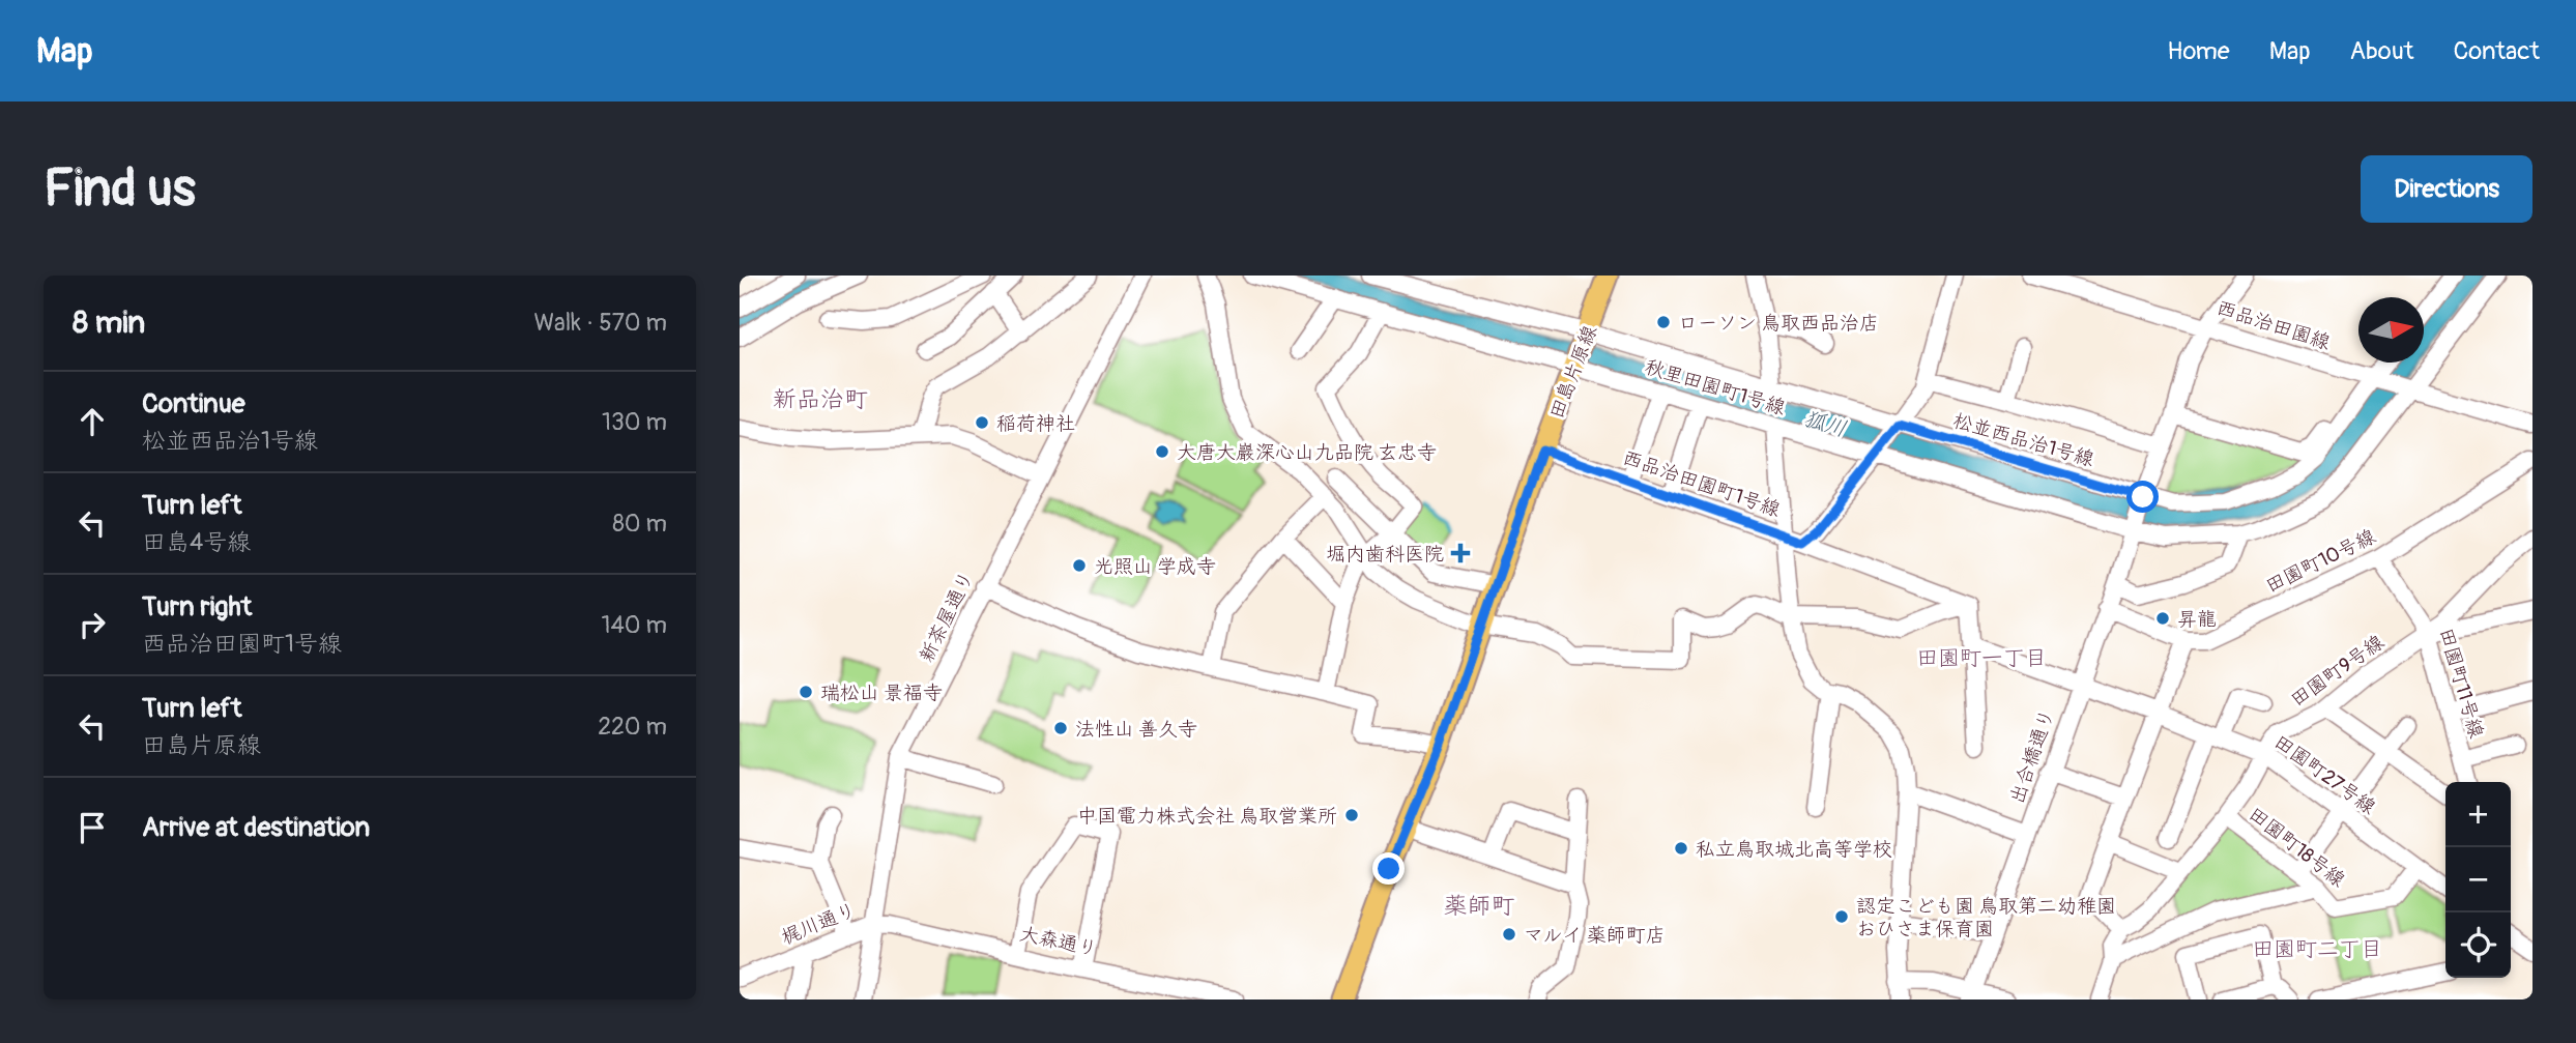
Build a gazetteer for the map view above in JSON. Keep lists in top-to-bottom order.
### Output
{
  "streets": {
    "main road": ["田島片原線"],
    "street": [
      "西品治田園線",
      "秋里田園町1号線",
      "松並西品治1号線",
      "西品治田園町1号線",
      "田園町10号線",
      "新茶屋通り",
      "田園町9号線",
      "田園町11号線",
      "出合橋通り",
      "田園町27号線",
      "田園町18号線",
      "梶川通り",
      "大森通り"
    ]
  },
  "crossings": [
    ["西品治田園線", "秋里田園町1号線"],
    ["西品治田園線", "松並西品治1号線"],
    ["田島片原線", "秋里田園町1号線"],
    ["田島片原線", "松並西品治1号線"],
    ["田島片原線", "西品治田園町1号線"],
    ["秋里田園町1号線", "出合橋通り"],
    ["松並西品治1号線", "出合橋通り"],
    ["田園町10号線", "田園町11号線"],
    ["新茶屋通り", "梶川通り"],
    ["新茶屋通り", "大森通り"],
    ["田園町9号線", "田園町11号線"],
    ["田園町9号線", "田園町27号線"],
    ["田園町9号線", "田園町18号線"],
    ["出合橋通り", "田園町27号線"],
    ["田園町27号線", "田園町18号線"],
    ["梶川通り", "大森通り"]
  ],
  "districts": [
    "新品治町",
    "田園町一丁目",
    "薬師町",
    "田園町二丁目"
  ],
  "water": ["狐川"],
  "places": {
    "other": [
      "ローソン 鳥取西品治店",
      "稲荷神社",
      "大唐大巖深心山九品院 玄忠寺",
      "光照山 学成寺",
      "昇龍",
      "瑞松山 景福寺",
      "法性山 善久寺",
      "中国電力株式会社 鳥取営業所",
      "私立鳥取城北高等学校",
      "認定こども園 鳥取第二幼稚園 おひさま保育園",
      "マルイ 薬師町店"
    ],
    "health": ["堀内歯科医院"]
  },
  "north": "right",
  "page": {
    "header": "Map",
    "nav": [
      "Home",
      "Map",
      "About",
      "Contact"
    ],
    "buttons": "Directions",
    "title": "Find us",
    "heading": ["8 min", "Walk · 570 m"],
    "list": [
      ["Continue", "松並西品治1号線", "130 m"],
      ["Turn left", "田島4号線", "80 m"],
      ["Turn right", "西品治田園町1号線", "140 m"],
      ["Turn left", "田島片原線", "220 m"],
      "Arrive at destination"
    ],
    "map_buttons": ["+", "−"]
  }
}
